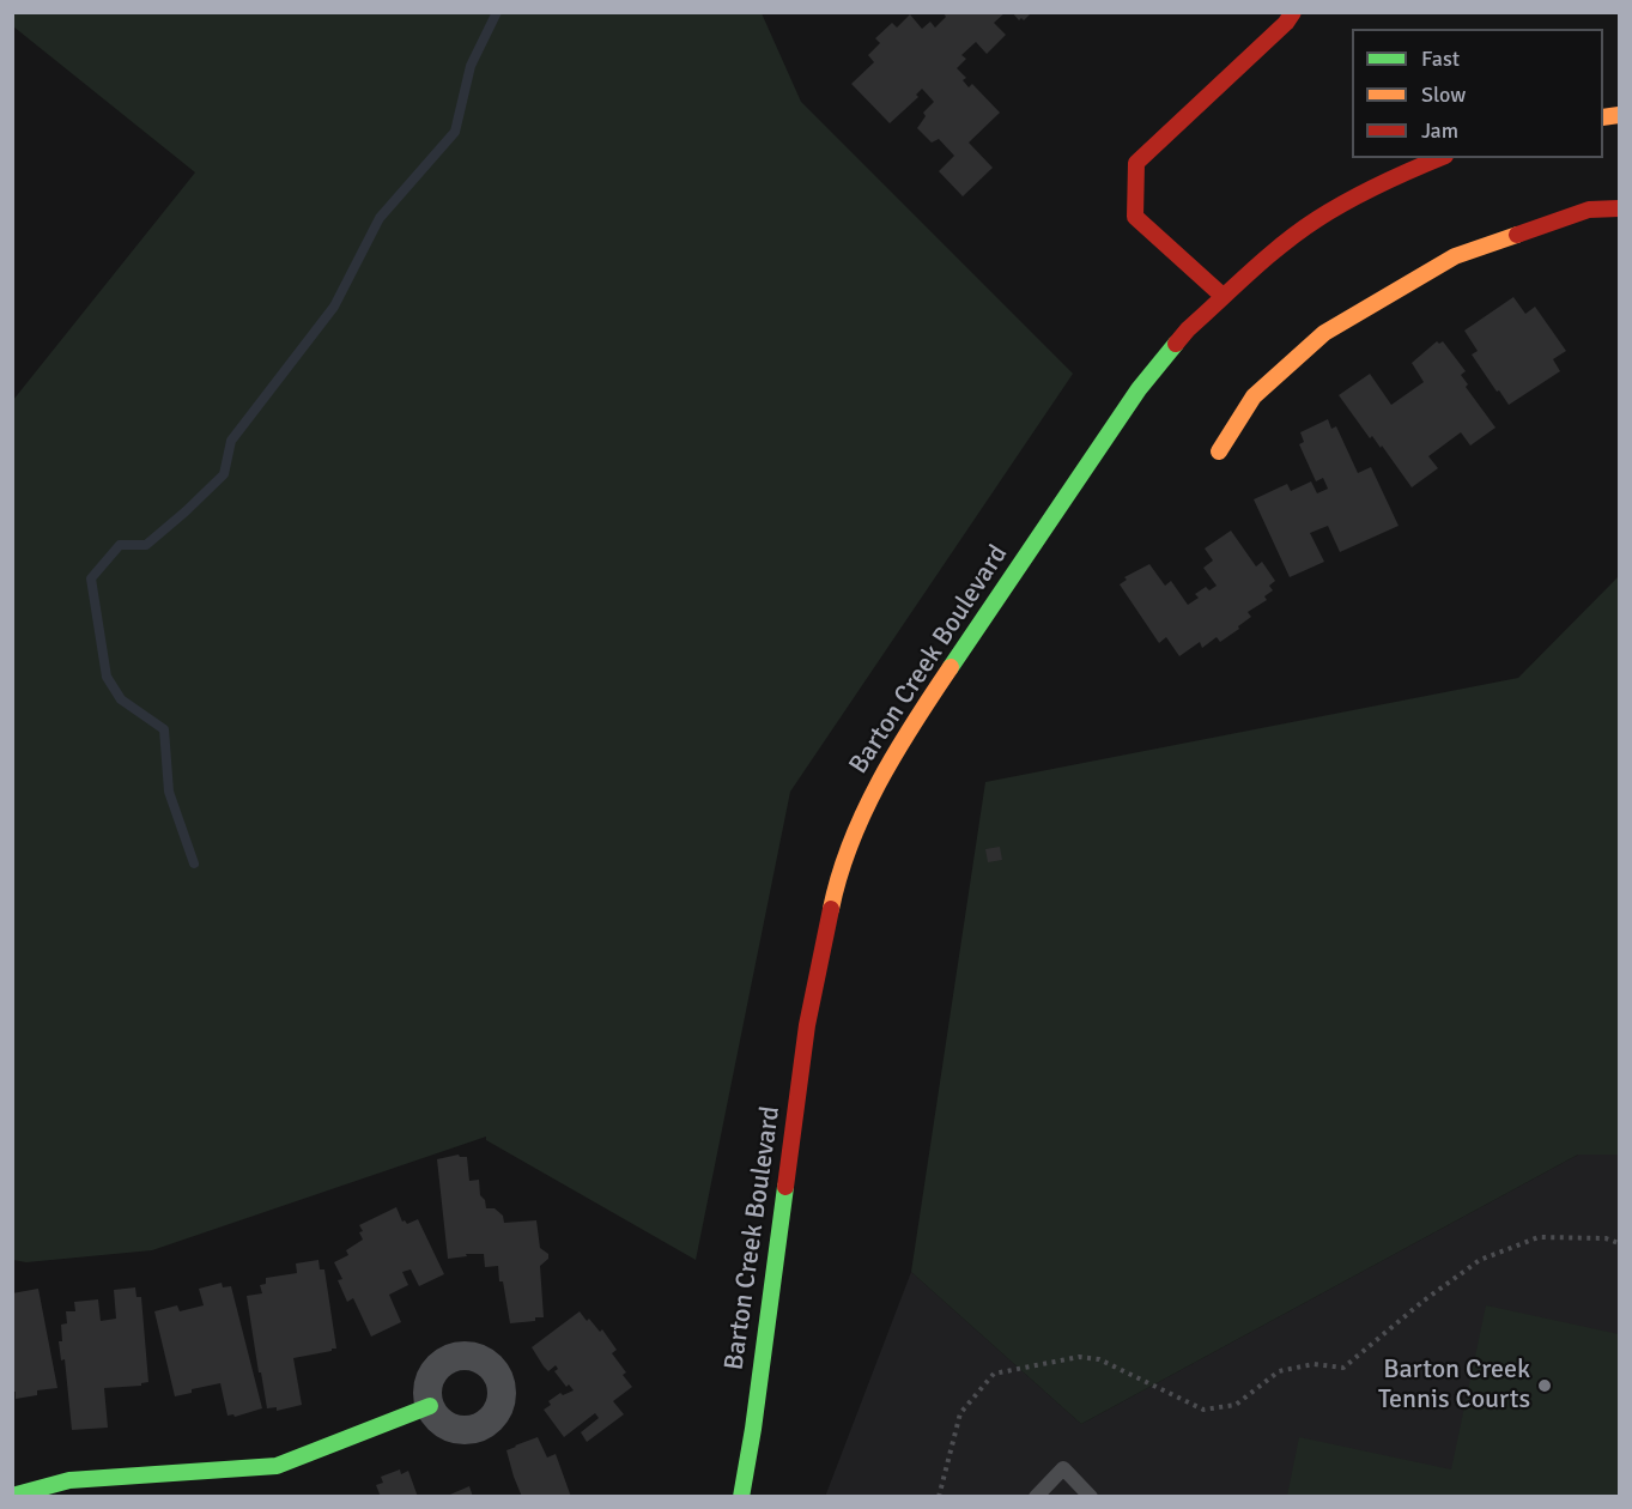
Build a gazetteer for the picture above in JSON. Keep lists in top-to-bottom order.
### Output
{
  "streets": {
    "street": ["Barton Creek Boulevard"]
  },
  "places": ["Barton Creek Tennis Courts"],
  "legend": ["Fast", "Slow", "Jam"]
}
